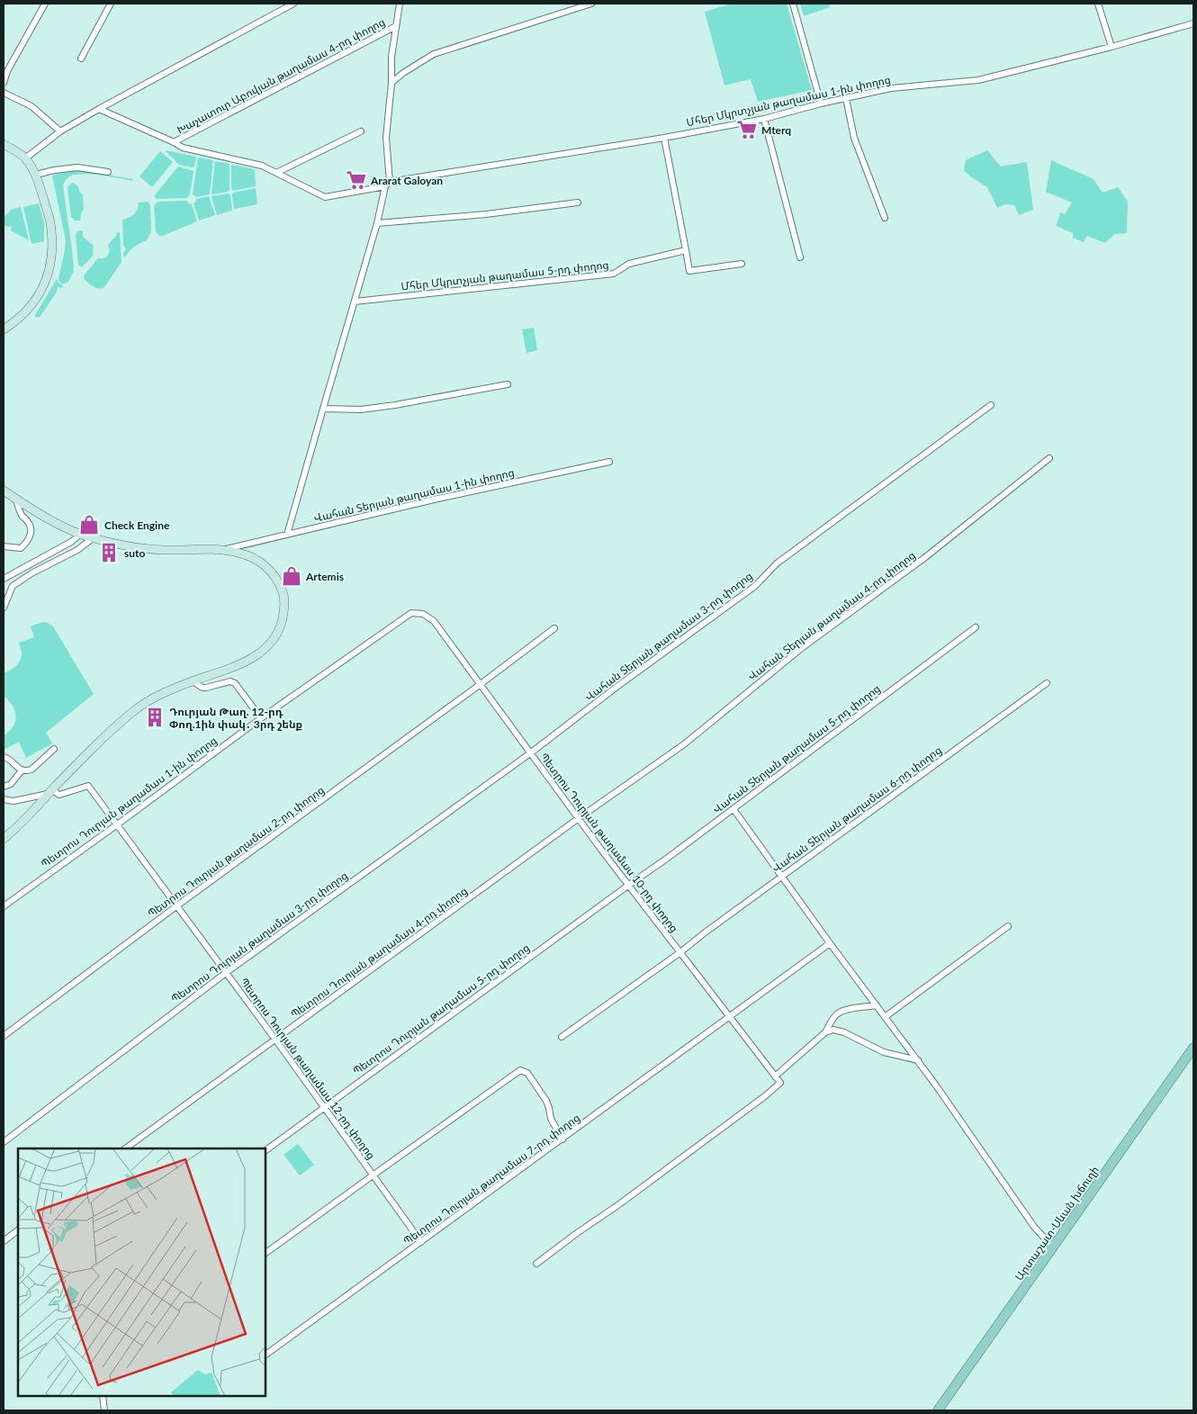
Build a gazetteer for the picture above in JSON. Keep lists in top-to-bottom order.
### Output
{
  "streets": {
    "main road": ["Արտաշատ-Սևան խճուղի"],
    "street": [
      "Խաչատուր Աբովյան թաղամաս 4-րդ փողոց",
      "Մհեր Մկրտչյան թաղամաս 1-ին փողոց",
      "Մհեր Մկրտչյան թաղամաս 5-րդ փողոց",
      "Վահան Տերյան թաղամաս 1-ին փողոց",
      "Վահան Տերյան թաղամաս 4-րդ փողոց",
      "Վահան Տերյան թաղամաս 3-րդ փողոց",
      "Վահան Տերյան թաղամաս 5-րդ փողոց",
      "Պետրոս Դուրյան թաղամաս 1-ին փողոց",
      "Վահան Տերյան թաղամաս 6-րդ փողոց",
      "Պետրոս Դուրյան թաղամաս 10-րդ փողոց",
      "Պետրոս Դուրյան թաղամաս 2-րդ փողոց",
      "Պետրոս Դուրյան թաղամաս 3-րդ փողոց",
      "Պետրոս Դուրյան թաղամաս 4-րդ փողոց",
      "Պետրոս Դուրյան թաղամաս 5-րդ փողոց",
      "Պետրոս Դուրյան թաղամաս 12-րդ փողոց",
      "Պետրոս Դուրյան թաղամաս 7-րդ փողոց"
    ]
  },
  "crossings": [
    ["Վահան Տերյան թաղամաս 4-րդ փողոց", "Պետրոս Դուրյան թաղամաս 10-րդ փողոց"],
    ["Վահան Տերյան թաղամաս 4-րդ փողոց", "Պետրոս Դուրյան թաղամաս 4-րդ փողոց"],
    ["Վահան Տերյան թաղամաս 3-րդ փողոց", "Պետրոս Դուրյան թաղամաս 10-րդ փողոց"],
    ["Վահան Տերյան թաղամաս 3-րդ փողոց", "Պետրոս Դուրյան թաղամաս 3-րդ փողոց"],
    ["Վահան Տերյան թաղամաս 5-րդ փողոց", "Պետրոս Դուրյան թաղամաս 10-րդ փողոց"],
    ["Վահան Տերյան թաղամաս 5-րդ փողոց", "Պետրոս Դուրյան թաղամաս 5-րդ փողոց"],
    ["Պետրոս Դուրյան թաղամաս 1-ին փողոց", "Պետրոս Դուրյան թաղամաս 10-րդ փողոց"],
    ["Պետրոս Դուրյան թաղամաս 1-ին փողոց", "Պետրոս Դուրյան թաղամաս 12-րդ փողոց"],
    ["Վահան Տերյան թաղամաս 6-րդ փողոց", "Պետրոս Դուրյան թաղամաս 10-րդ փողոց"],
    ["Պետրոս Դուրյան թաղամաս 10-րդ փողոց", "Պետրոս Դուրյան թաղամաս 2-րդ փողոց"],
    ["Պետրոս Դուրյան թաղամաս 10-րդ փողոց", "Պետրոս Դուրյան թաղամաս 3-րդ փողոց"],
    ["Պետրոս Դուրյան թաղամաս 10-րդ փողոց", "Պետրոս Դուրյան թաղամաս 4-րդ փողոց"],
    ["Պետրոս Դուրյան թաղամաս 10-րդ փողոց", "Պետրոս Դուրյան թաղամաս 5-րդ փողոց"],
    ["Պետրոս Դուրյան թաղամաս 10-րդ փողոց", "Պետրոս Դուրյան թաղամաս 7-րդ փողոց"],
    ["Պետրոս Դուրյան թաղամաս 2-րդ փողոց", "Պետրոս Դուրյան թաղամաս 12-րդ փողոց"],
    ["Պետրոս Դուրյան թաղամաս 3-րդ փողոց", "Պետրոս Դուրյան թաղամաս 12-րդ փողոց"],
    ["Պետրոս Դուրյան թաղամաս 4-րդ փողոց", "Պետրոս Դուրյան թաղամաս 12-րդ փողոց"],
    ["Պետրոս Դուրյան թաղամաս 5-րդ փողոց", "Պետրոս Դուրյան թաղամաս 12-րդ փողոց"],
    ["Պետրոս Դուրյան թաղամաս 12-րդ փողոց", "Պետրոս Դուրյան թաղամաս 7-րդ փողոց"]
  ],
  "places": {
    "supermarket": ["Mterq", "Ararat Galoyan"],
    "shop": ["Check Engine", "Artemis"],
    "building": ["suto", "Դուրյան Թաղ. 12-րդ Փող.1ին փակ․ 3րդ շենք"]
  }
}
